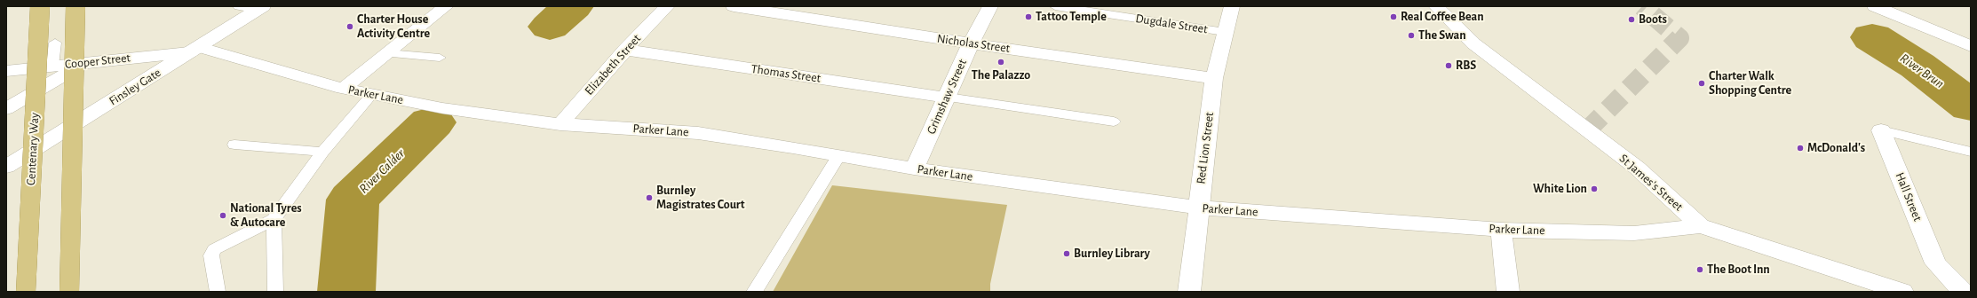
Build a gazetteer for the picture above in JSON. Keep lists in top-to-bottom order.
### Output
{
  "streets": {
    "main road": ["Centenary Way"],
    "street": [
      "Nicholas Street",
      "Cooper Street",
      "Elizabeth Street",
      "Thomas Street",
      "Finsley Gate",
      "Parker Lane",
      "Grimshaw Street",
      "Red Lion Street",
      "St James's Street",
      "Hall Street"
    ],
    "lane": ["Dugdale Street"]
  },
  "crossings": [
    ["Dugdale Street", "Red Lion Street"],
    ["Nicholas Street", "Grimshaw Street"],
    ["Nicholas Street", "Red Lion Street"],
    ["Cooper Street", "Finsley Gate"],
    ["Cooper Street", "Parker Lane"],
    ["Elizabeth Street", "Thomas Street"],
    ["Elizabeth Street", "Parker Lane"],
    ["Thomas Street", "Grimshaw Street"],
    ["Finsley Gate", "Parker Lane"],
    ["Parker Lane", "Grimshaw Street"],
    ["Parker Lane", "Red Lion Street"],
    ["Parker Lane", "St James's Street"]
  ],
  "water": ["River Brun", "River Calder"],
  "places": [
    "Tattoo Temple",
    "Real Coffee Bean",
    "Boots",
    "Charter House Activity Centre",
    "The Swan",
    "The Palazzo",
    "RBS",
    "Charter Walk Shopping Centre",
    "McDonald's",
    "White Lion",
    "Burnley Magistrates Court",
    "National Tyres & Autocare",
    "Burnley Library",
    "The Boot Inn"
  ]
}
